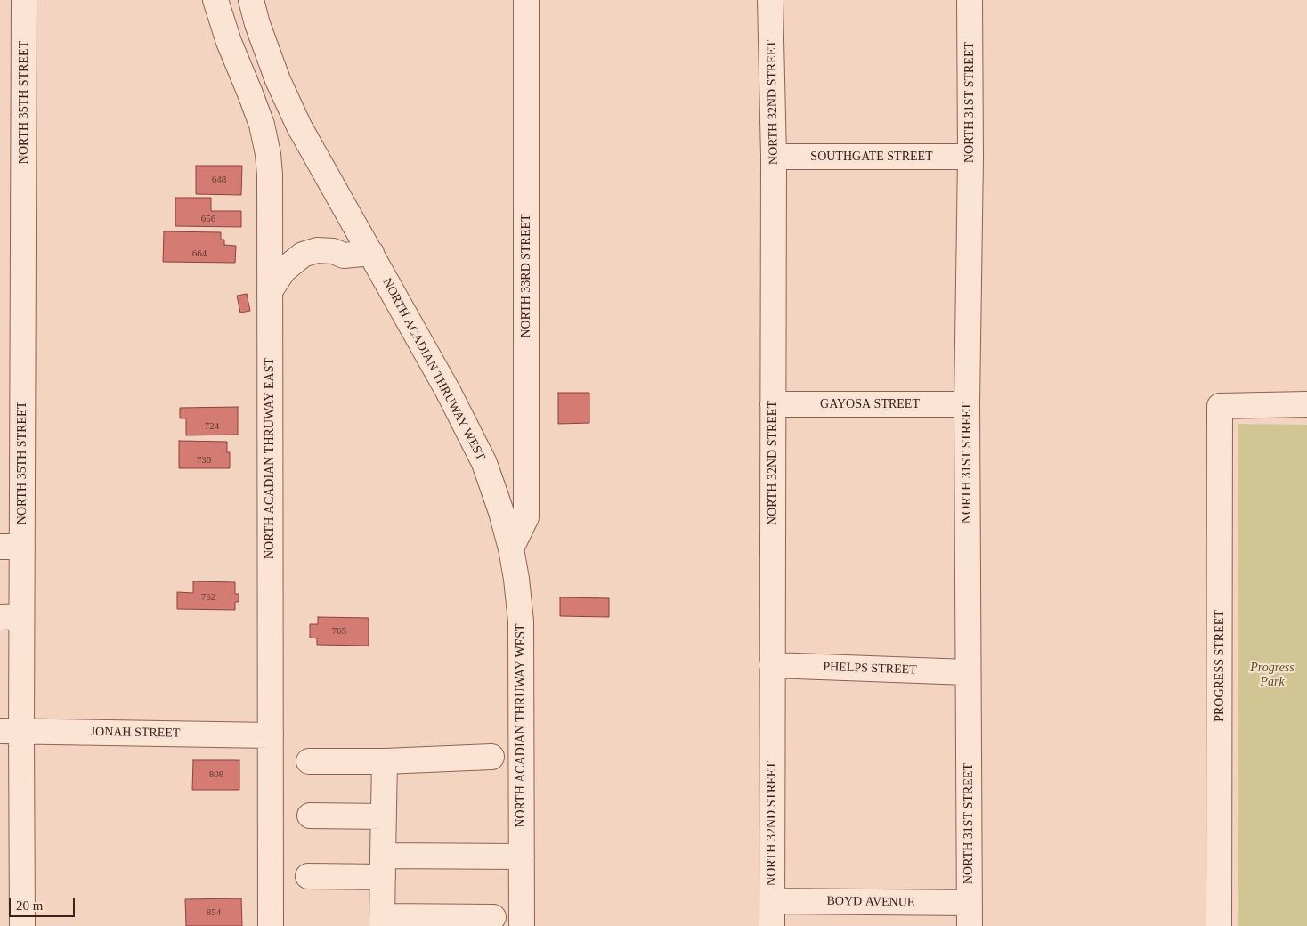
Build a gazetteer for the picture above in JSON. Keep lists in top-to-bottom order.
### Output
{
  "streets": {
    "street": [
      "NORTH 35TH STREET",
      "NORTH 32ND STREET",
      "NORTH 31ST STREET",
      "SOUTHGATE STREET",
      "NORTH 33RD STREET",
      "NORTH ACADIAN THRUWAY WEST",
      "GAYOSA STREET",
      "NORTH ACADIAN THRUWAY EAST",
      "PROGRESS STREET",
      "PHELPS STREET",
      "JONAH STREET",
      "BOYD AVENUE"
    ]
  },
  "crossings": [
    ["NORTH 35TH STREET", "JONAH STREET"],
    ["NORTH 32ND STREET", "SOUTHGATE STREET"],
    ["NORTH 32ND STREET", "GAYOSA STREET"],
    ["NORTH 32ND STREET", "PHELPS STREET"],
    ["NORTH 32ND STREET", "BOYD AVENUE"],
    ["NORTH 31ST STREET", "SOUTHGATE STREET"],
    ["NORTH 31ST STREET", "GAYOSA STREET"],
    ["NORTH 31ST STREET", "PHELPS STREET"],
    ["NORTH 31ST STREET", "BOYD AVENUE"],
    ["NORTH 33RD STREET", "NORTH ACADIAN THRUWAY WEST"],
    ["NORTH ACADIAN THRUWAY EAST", "JONAH STREET"]
  ],
  "parks": ["Progress Park"],
  "house_numbers": [
    "648",
    "656",
    "664",
    "724",
    "730",
    "762",
    "765",
    "808",
    "854"
  ],
  "scale_bar": "20 m"
}
